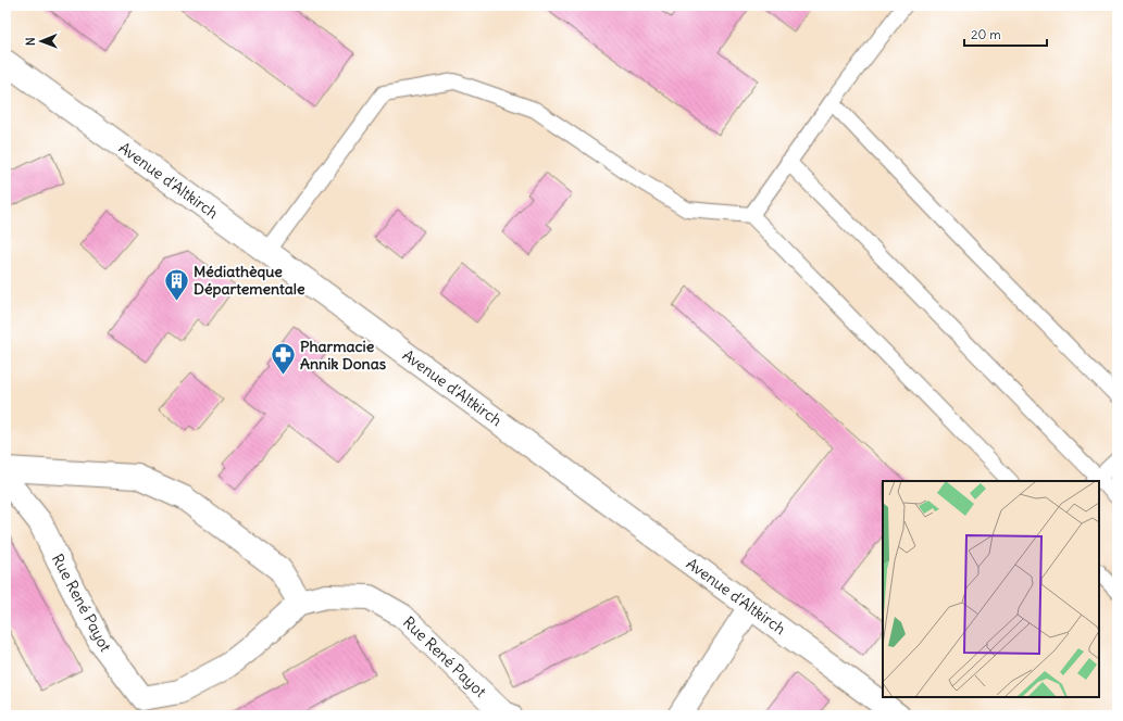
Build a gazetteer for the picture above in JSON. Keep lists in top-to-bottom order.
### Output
{
  "streets": {
    "street": ["Avenue d'Altkirch", "Rue René Payot"]
  },
  "places": {
    "building": ["Médiathèque Départementale"],
    "pharmacy": ["Pharmacie Annik Donas"]
  },
  "scale_bar": "20 m",
  "north": "left"
}
